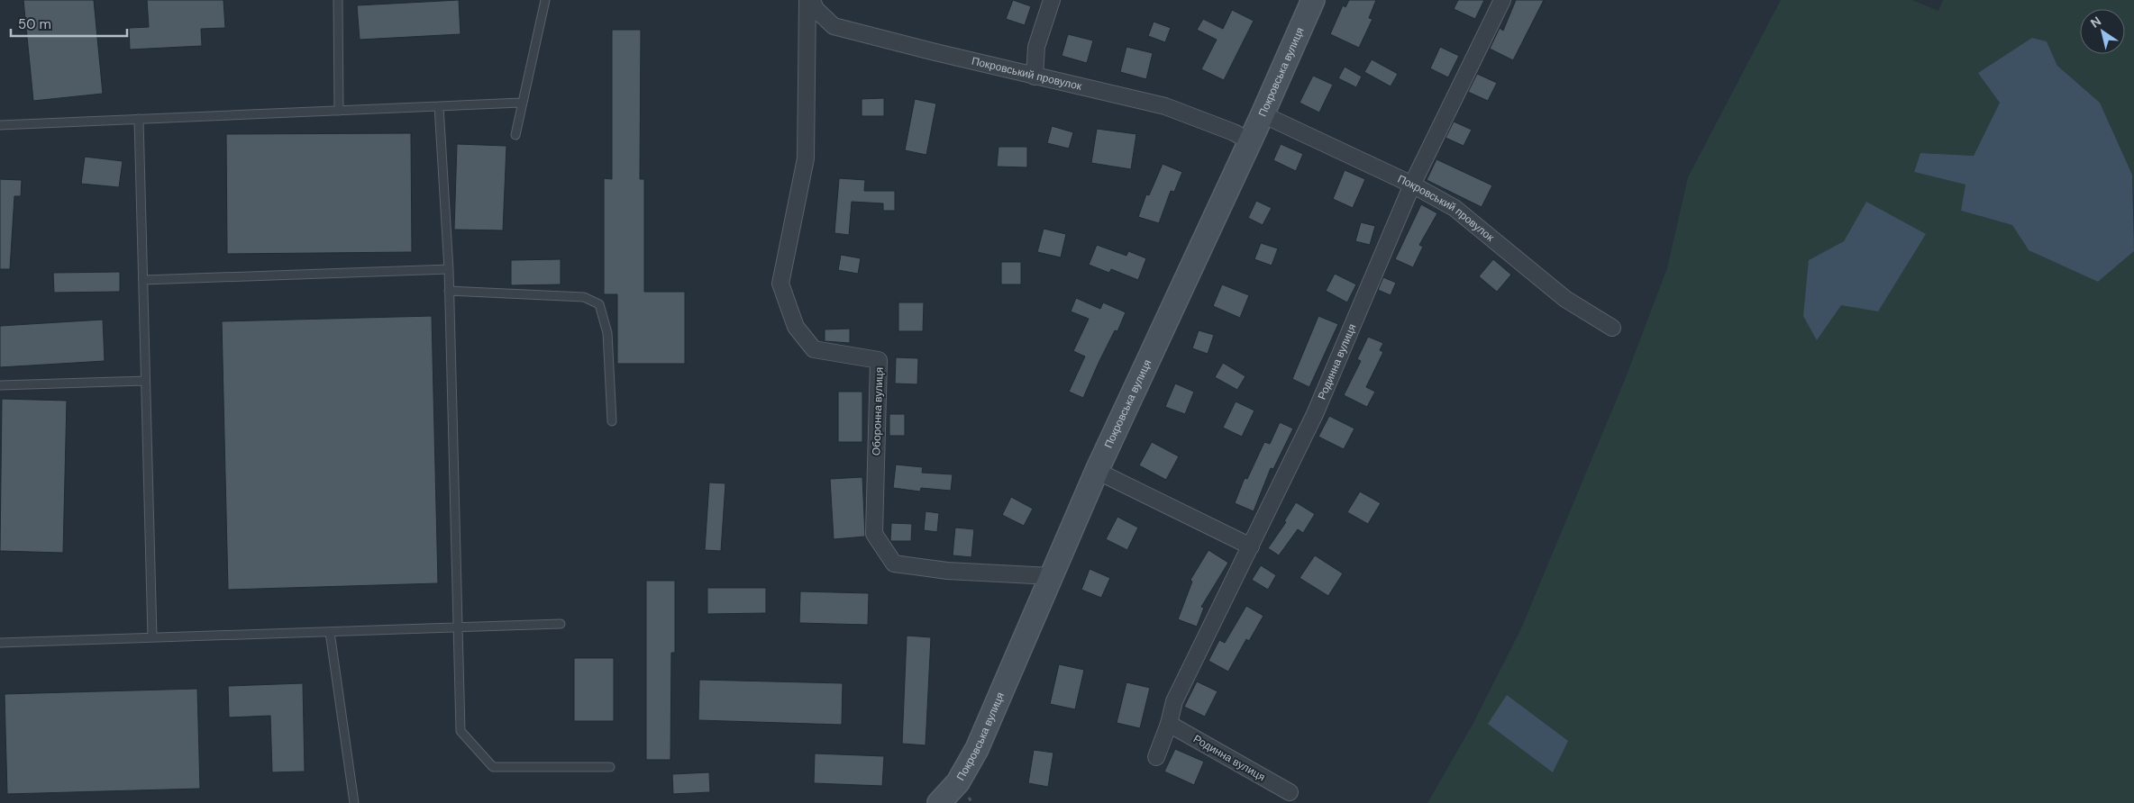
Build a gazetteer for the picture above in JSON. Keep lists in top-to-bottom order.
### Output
{
  "streets": {
    "street": [
      "Покровська вулиця",
      "Покровський провулок",
      "Родинна вулиця",
      "Оборонна вулиця"
    ]
  },
  "crossings": [
    ["Покровська вулиця", "Покровський провулок"],
    ["Покровська вулиця", "Оборонна вулиця"],
    ["Покровський провулок", "Родинна вулиця"]
  ],
  "scale_bar": "50 m",
  "north": "top left"
}
